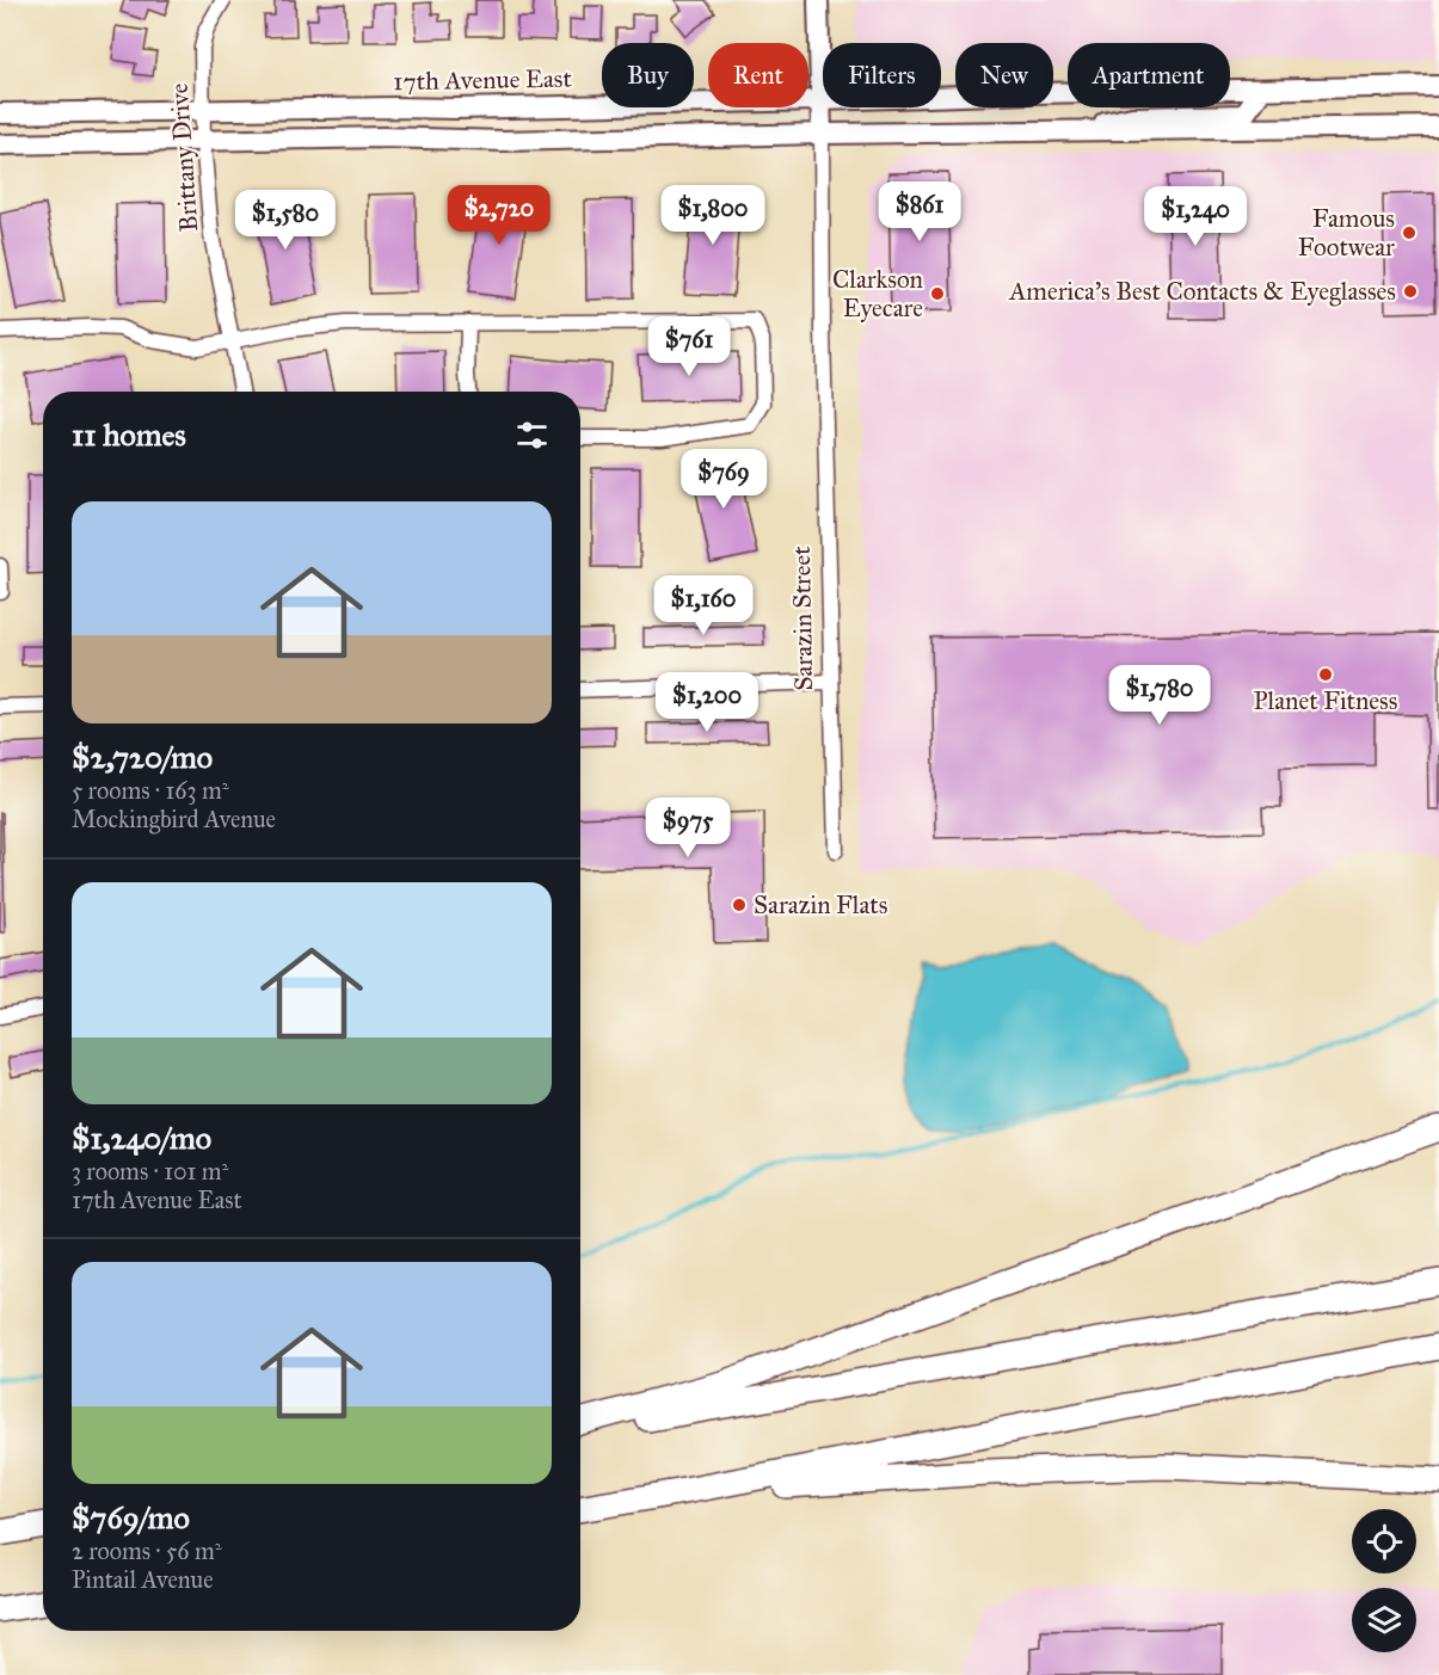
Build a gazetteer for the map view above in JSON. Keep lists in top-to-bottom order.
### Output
{
  "streets": {
    "street": ["17th Avenue East", "Brittany Drive", "Sarazin Street"]
  },
  "crossings": [
    ["17th Avenue East", "Brittany Drive"],
    ["17th Avenue East", "Sarazin Street"]
  ],
  "places": [
    "Famous Footwear",
    "America's Best Contacts & Eyeglasses",
    "Clarkson Eyecare",
    "Planet Fitness",
    "Sarazin Flats"
  ],
  "page": {
    "chip": [
      "Buy",
      "Rent",
      "Filters",
      "New",
      "Apartment"
    ],
    "price": [
      "$861",
      "$2,720",
      "$1,800",
      "$1,240",
      "$1,580",
      "$761",
      "$769",
      "$1,160",
      "$1,780",
      "$1,200",
      "$975"
    ],
    "heading": "11 homes",
    "list": [
      {
        "name": "$2,720/mo",
        "note": "5 rooms · 163 m² · Mockingbird Avenue"
      },
      {
        "name": "$1,240/mo",
        "note": "3 rooms · 101 m² · 17th Avenue East"
      },
      {
        "name": "$769/mo",
        "note": "2 rooms · 56 m² · Pintail Avenue"
      }
    ]
  }
}
